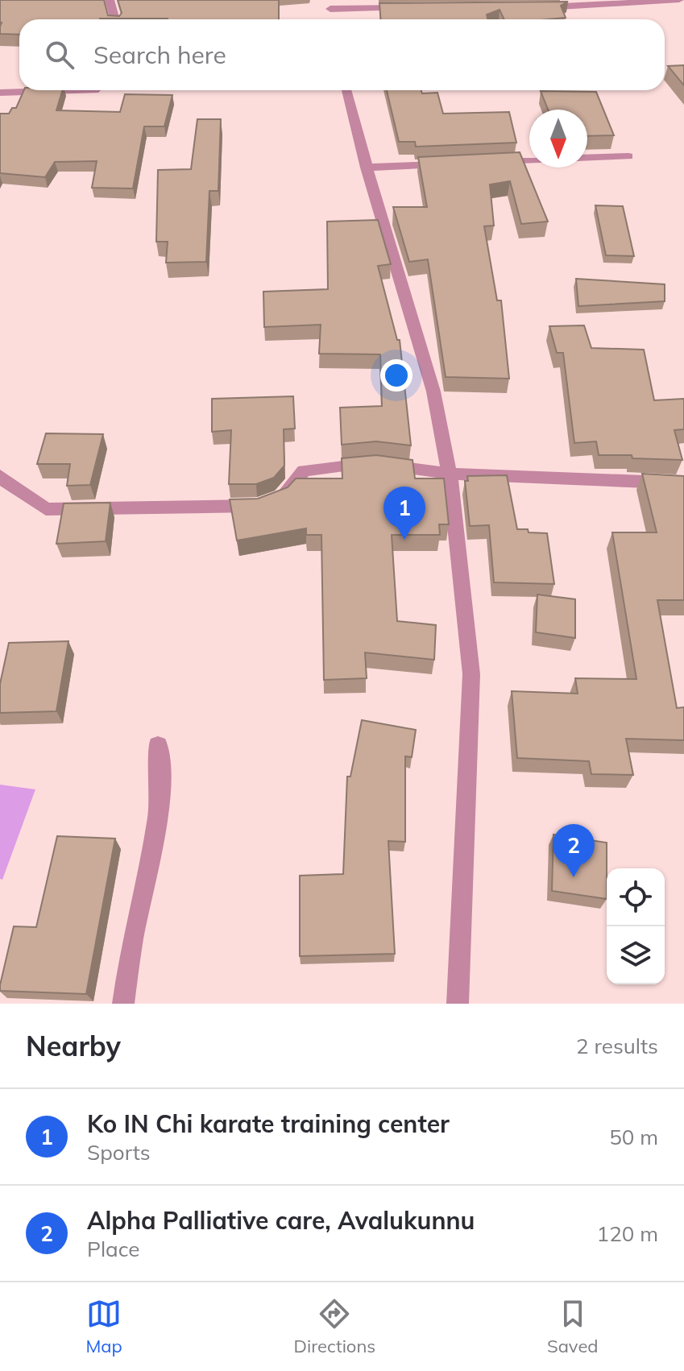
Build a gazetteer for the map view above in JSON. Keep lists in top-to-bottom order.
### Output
{
  "north": "bottom",
  "page": {
    "search": "Search here",
    "pins": ["1", "2"],
    "heading": ["Nearby", "2 results"],
    "list": [
      {
        "mark": "1",
        "name": "Ko IN Chi karate training center",
        "note": "Sports",
        "value": "50 m"
      },
      {
        "mark": "2",
        "name": "Alpha Palliative care, Avalukunnu",
        "note": "Place",
        "value": "120 m"
      }
    ],
    "nav": ["Map", "Directions", "Saved"]
  }
}
